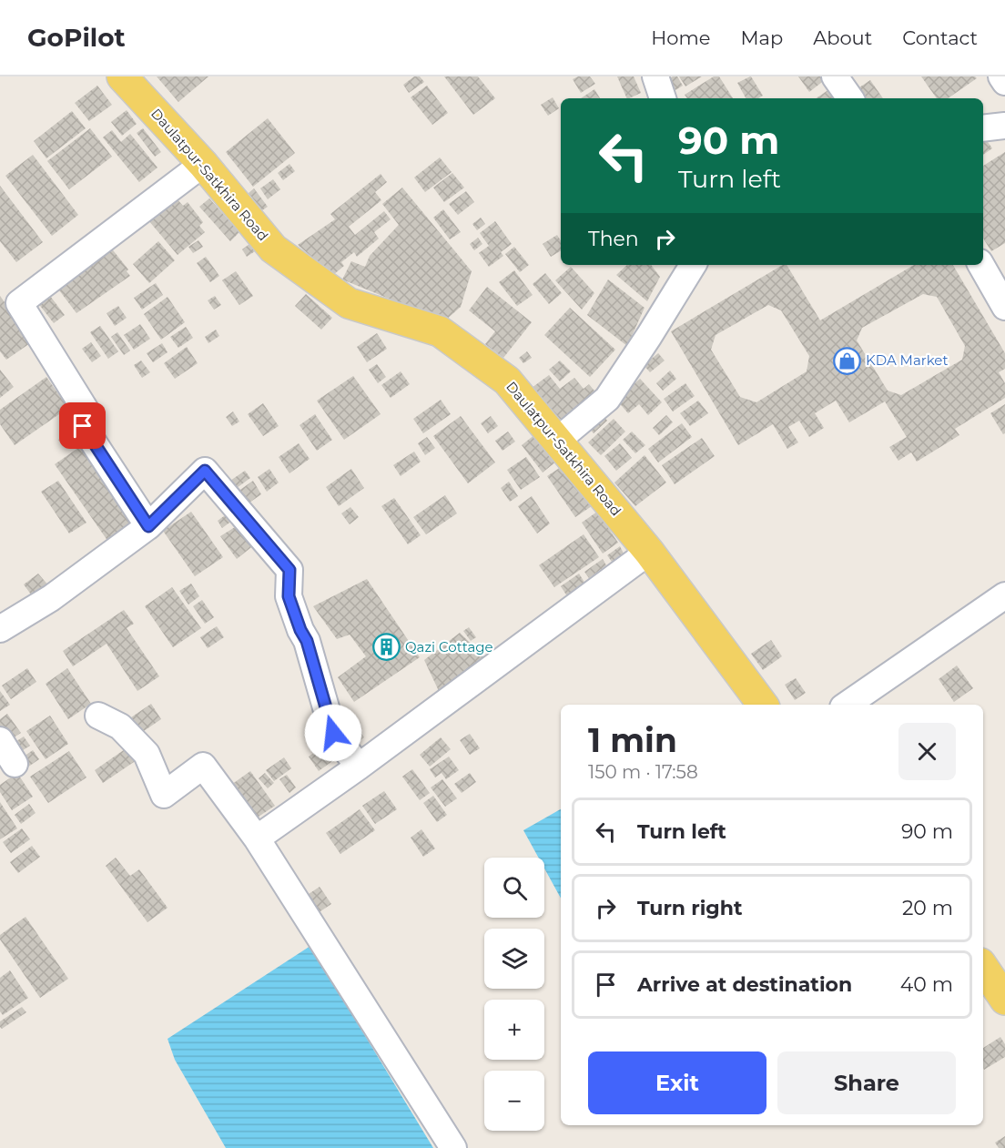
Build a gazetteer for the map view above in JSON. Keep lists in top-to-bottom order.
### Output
{
  "streets": {
    "main road": ["Daulatpur-Satkhira Road"]
  },
  "places": {
    "shop": ["KDA Market"],
    "building": ["Qazi Cottage"]
  },
  "page": {
    "header": "GoPilot",
    "nav": [
      "Home",
      "Map",
      "About",
      "Contact"
    ],
    "turn": ["90 m", "Turn left"],
    "then": "Then",
    "heading": ["1 min", "150 m · 17:58"],
    "list": [
      {
        "name": "Turn left",
        "value": "90 m"
      },
      {
        "name": "Turn right",
        "value": "20 m"
      },
      {
        "name": "Arrive at destination",
        "value": "40 m"
      }
    ],
    "map_buttons": ["+", "−"],
    "buttons": ["Exit", "Share"]
  }
}
